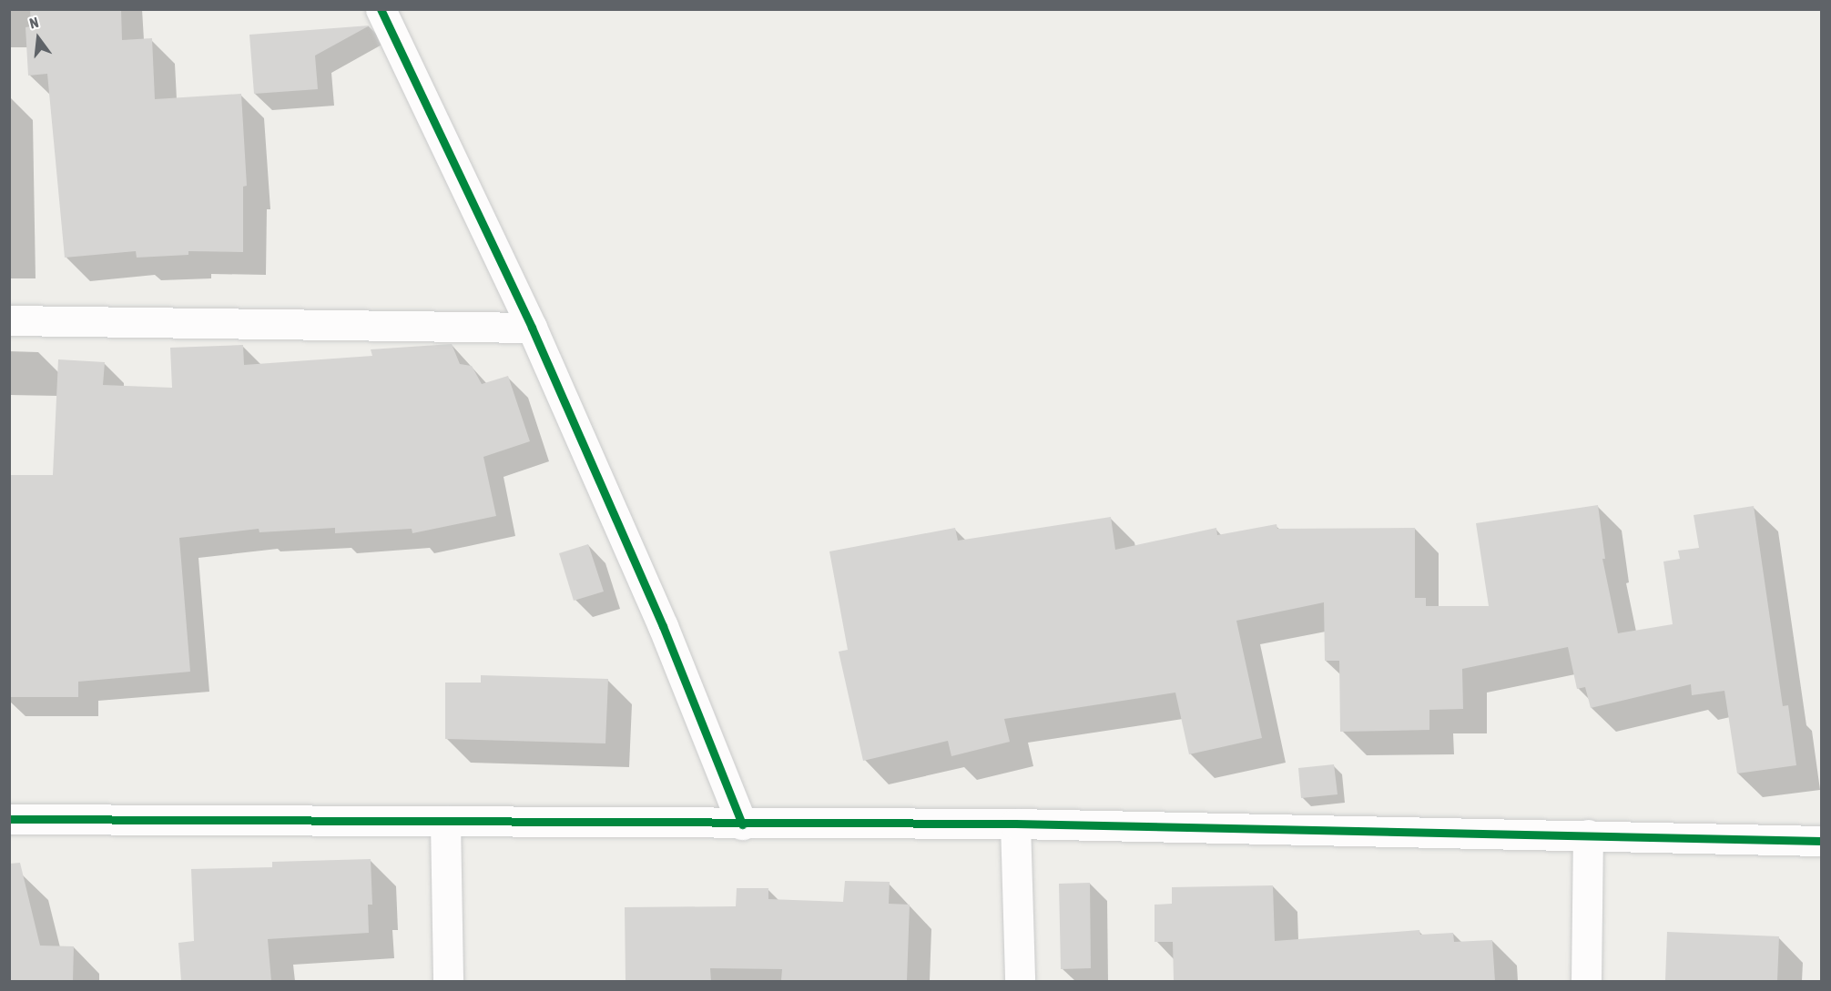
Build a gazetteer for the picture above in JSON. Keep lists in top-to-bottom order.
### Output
{
  "north": "top"
}
